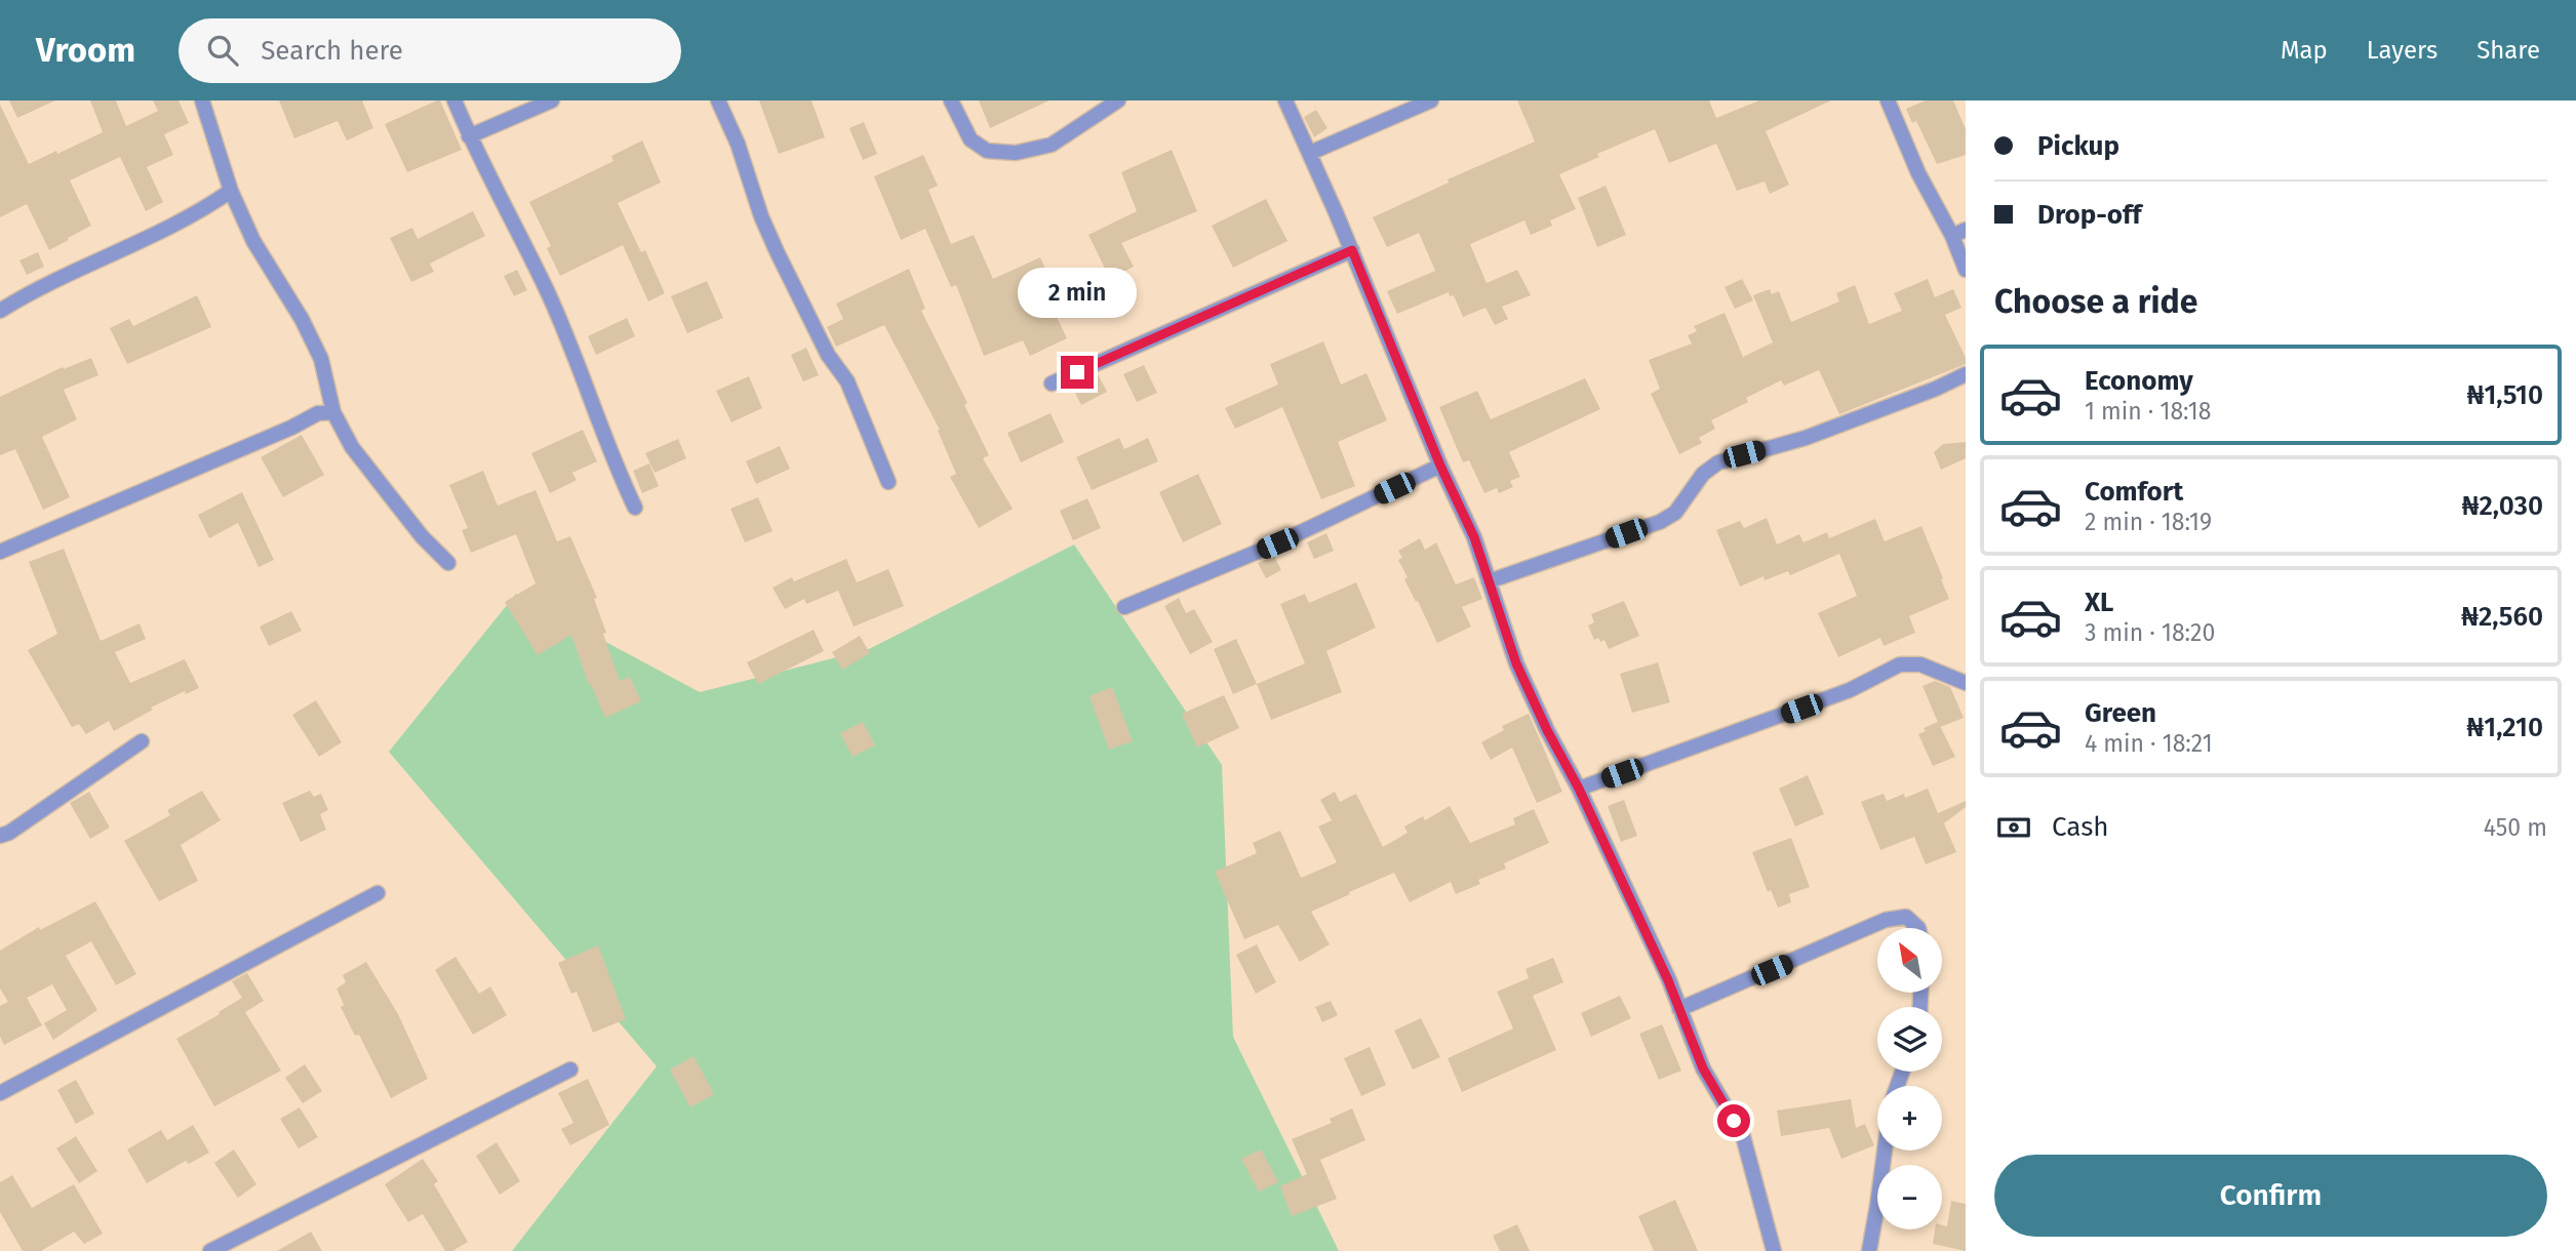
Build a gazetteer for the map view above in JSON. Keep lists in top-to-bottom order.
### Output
{
  "north": "top left",
  "page": {
    "header": "Vroom",
    "search": "Search here",
    "nav": ["Map", "Layers", "Share"],
    "banner": ["Pickup", "Drop-off"],
    "heading": "Choose a ride",
    "bubble": "2 min",
    "list": [
      {
        "name": "Economy",
        "note": "1 min · 18:18",
        "value": "₦1,510"
      },
      {
        "name": "Comfort",
        "note": "2 min · 18:19",
        "value": "₦2,030"
      },
      {
        "name": "XL",
        "note": "3 min · 18:20",
        "value": "₦2,560"
      },
      {
        "name": "Green",
        "note": "4 min · 18:21",
        "value": "₦1,210"
      }
    ],
    "pay": ["Cash", "450 m"],
    "map_buttons": ["+", "−"],
    "buttons": "Confirm"
  }
}
